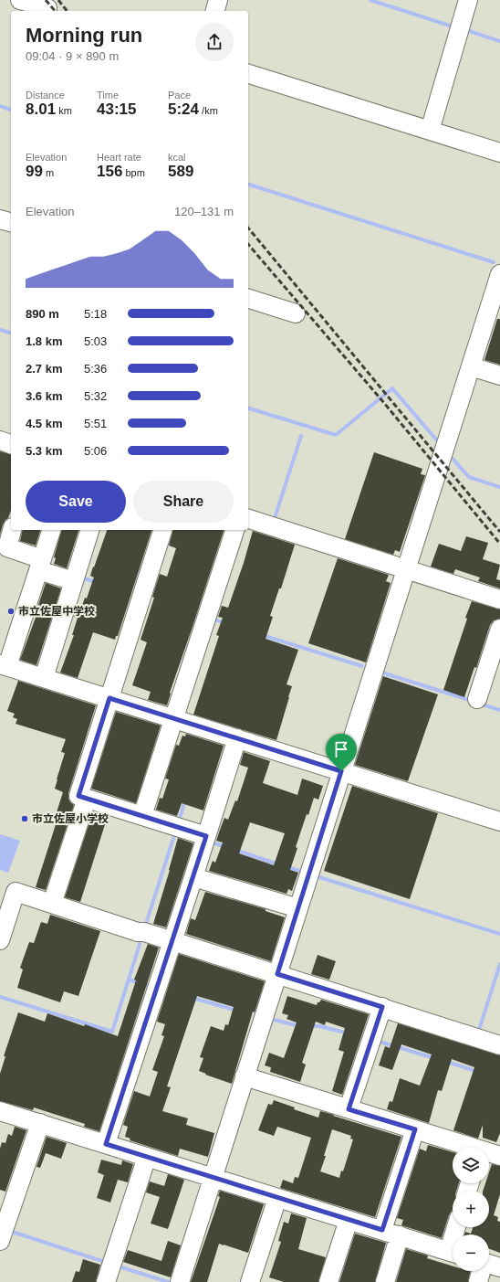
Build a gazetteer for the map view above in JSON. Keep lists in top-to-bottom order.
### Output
{
  "places": ["市立佐屋中学校", "市立佐屋小学校"],
  "page": {
    "heading": ["Morning run", "09:04 · 9 × 890 m"],
    "stats": [
      ["Distance", "8.01 km"],
      ["Time", "43:15"],
      ["Pace", "5:24 /km"],
      ["Elevation", "99 m"],
      ["Heart rate", "156 bpm"],
      ["kcal", "589"]
    ],
    "chart": ["Elevation", "120–131 m"],
    "list": [
      {
        "name": "890 m",
        "note": "5:18"
      },
      {
        "name": "1.8 km",
        "note": "5:03"
      },
      {
        "name": "2.7 km",
        "note": "5:36"
      },
      {
        "name": "3.6 km",
        "note": "5:32"
      },
      {
        "name": "4.5 km",
        "note": "5:51"
      },
      {
        "name": "5.3 km",
        "note": "5:06"
      }
    ],
    "buttons": ["Save", "Share"],
    "map_buttons": ["+", "−"]
  }
}
